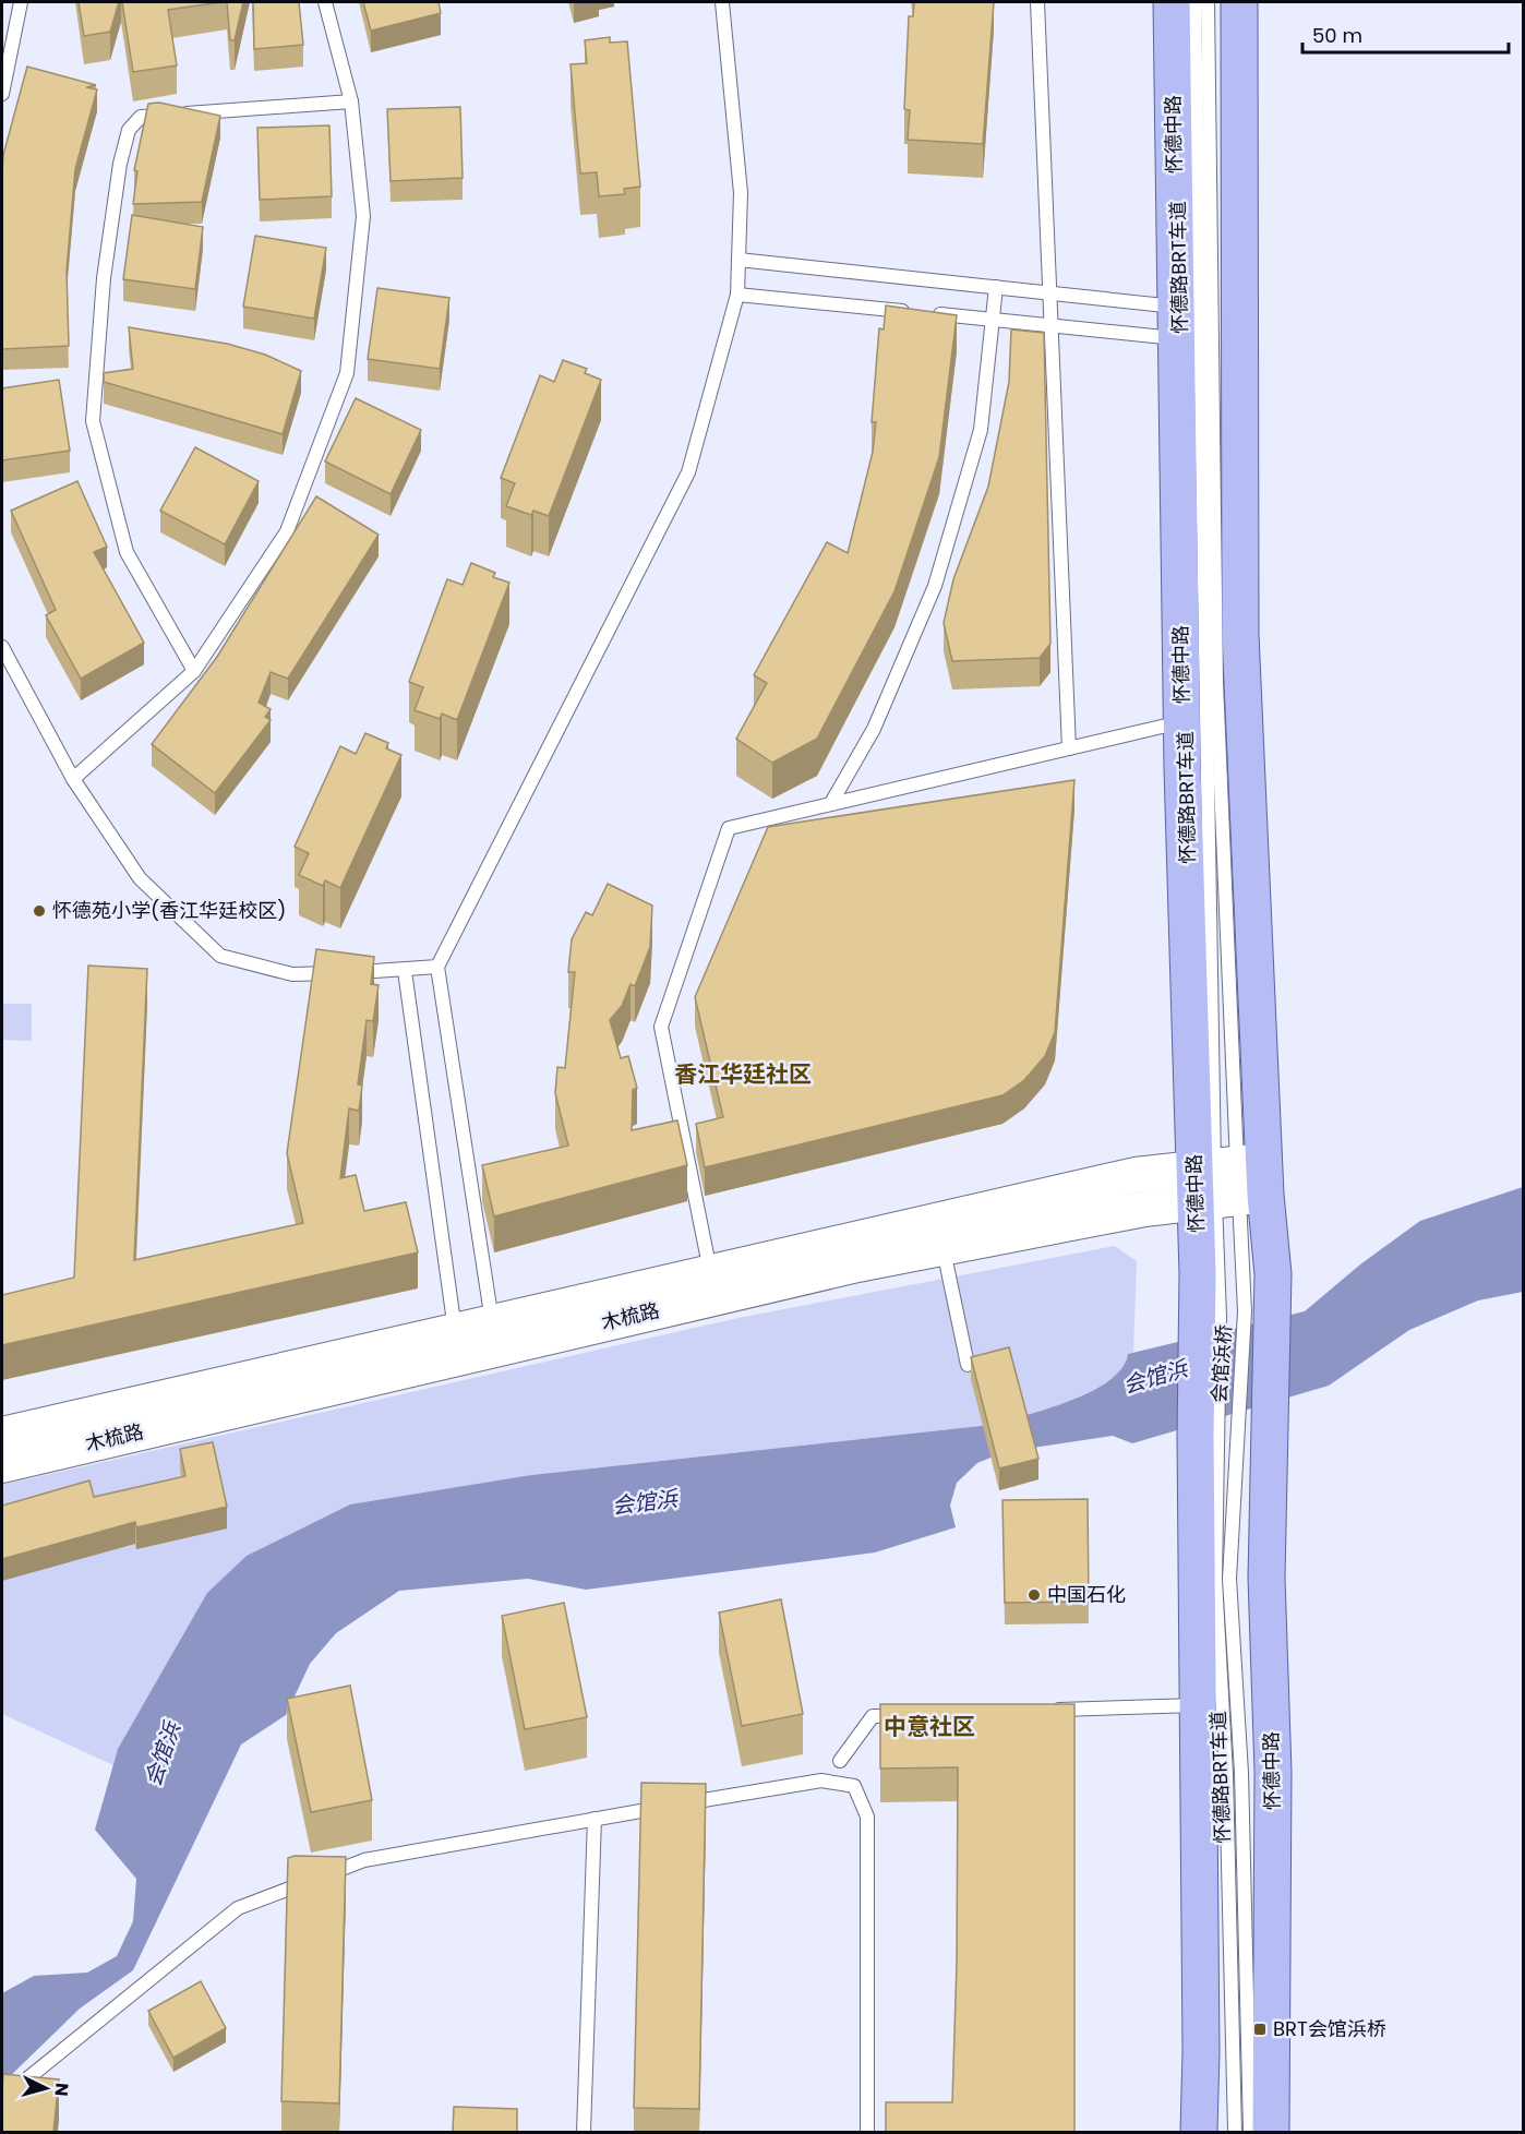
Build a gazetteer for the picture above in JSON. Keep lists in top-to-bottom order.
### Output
{
  "streets": {
    "main road": ["怀德中路"],
    "street": ["木梳路"],
    "lane": ["怀德路BRT车道"]
  },
  "crossings": [
    ["怀德中路", "怀德路BRT车道"],
    ["怀德中路", "木梳路"],
    ["怀德路BRT车道", "木梳路"]
  ],
  "districts": ["香江华廷社区", "中意社区"],
  "water": ["会馆浜"],
  "places": {
    "other": ["怀德苑小学(香江华廷校区)", "中国石化"],
    "transit": ["BRT会馆浜桥"]
  },
  "scale_bar": "50 m",
  "north": "right"
}
